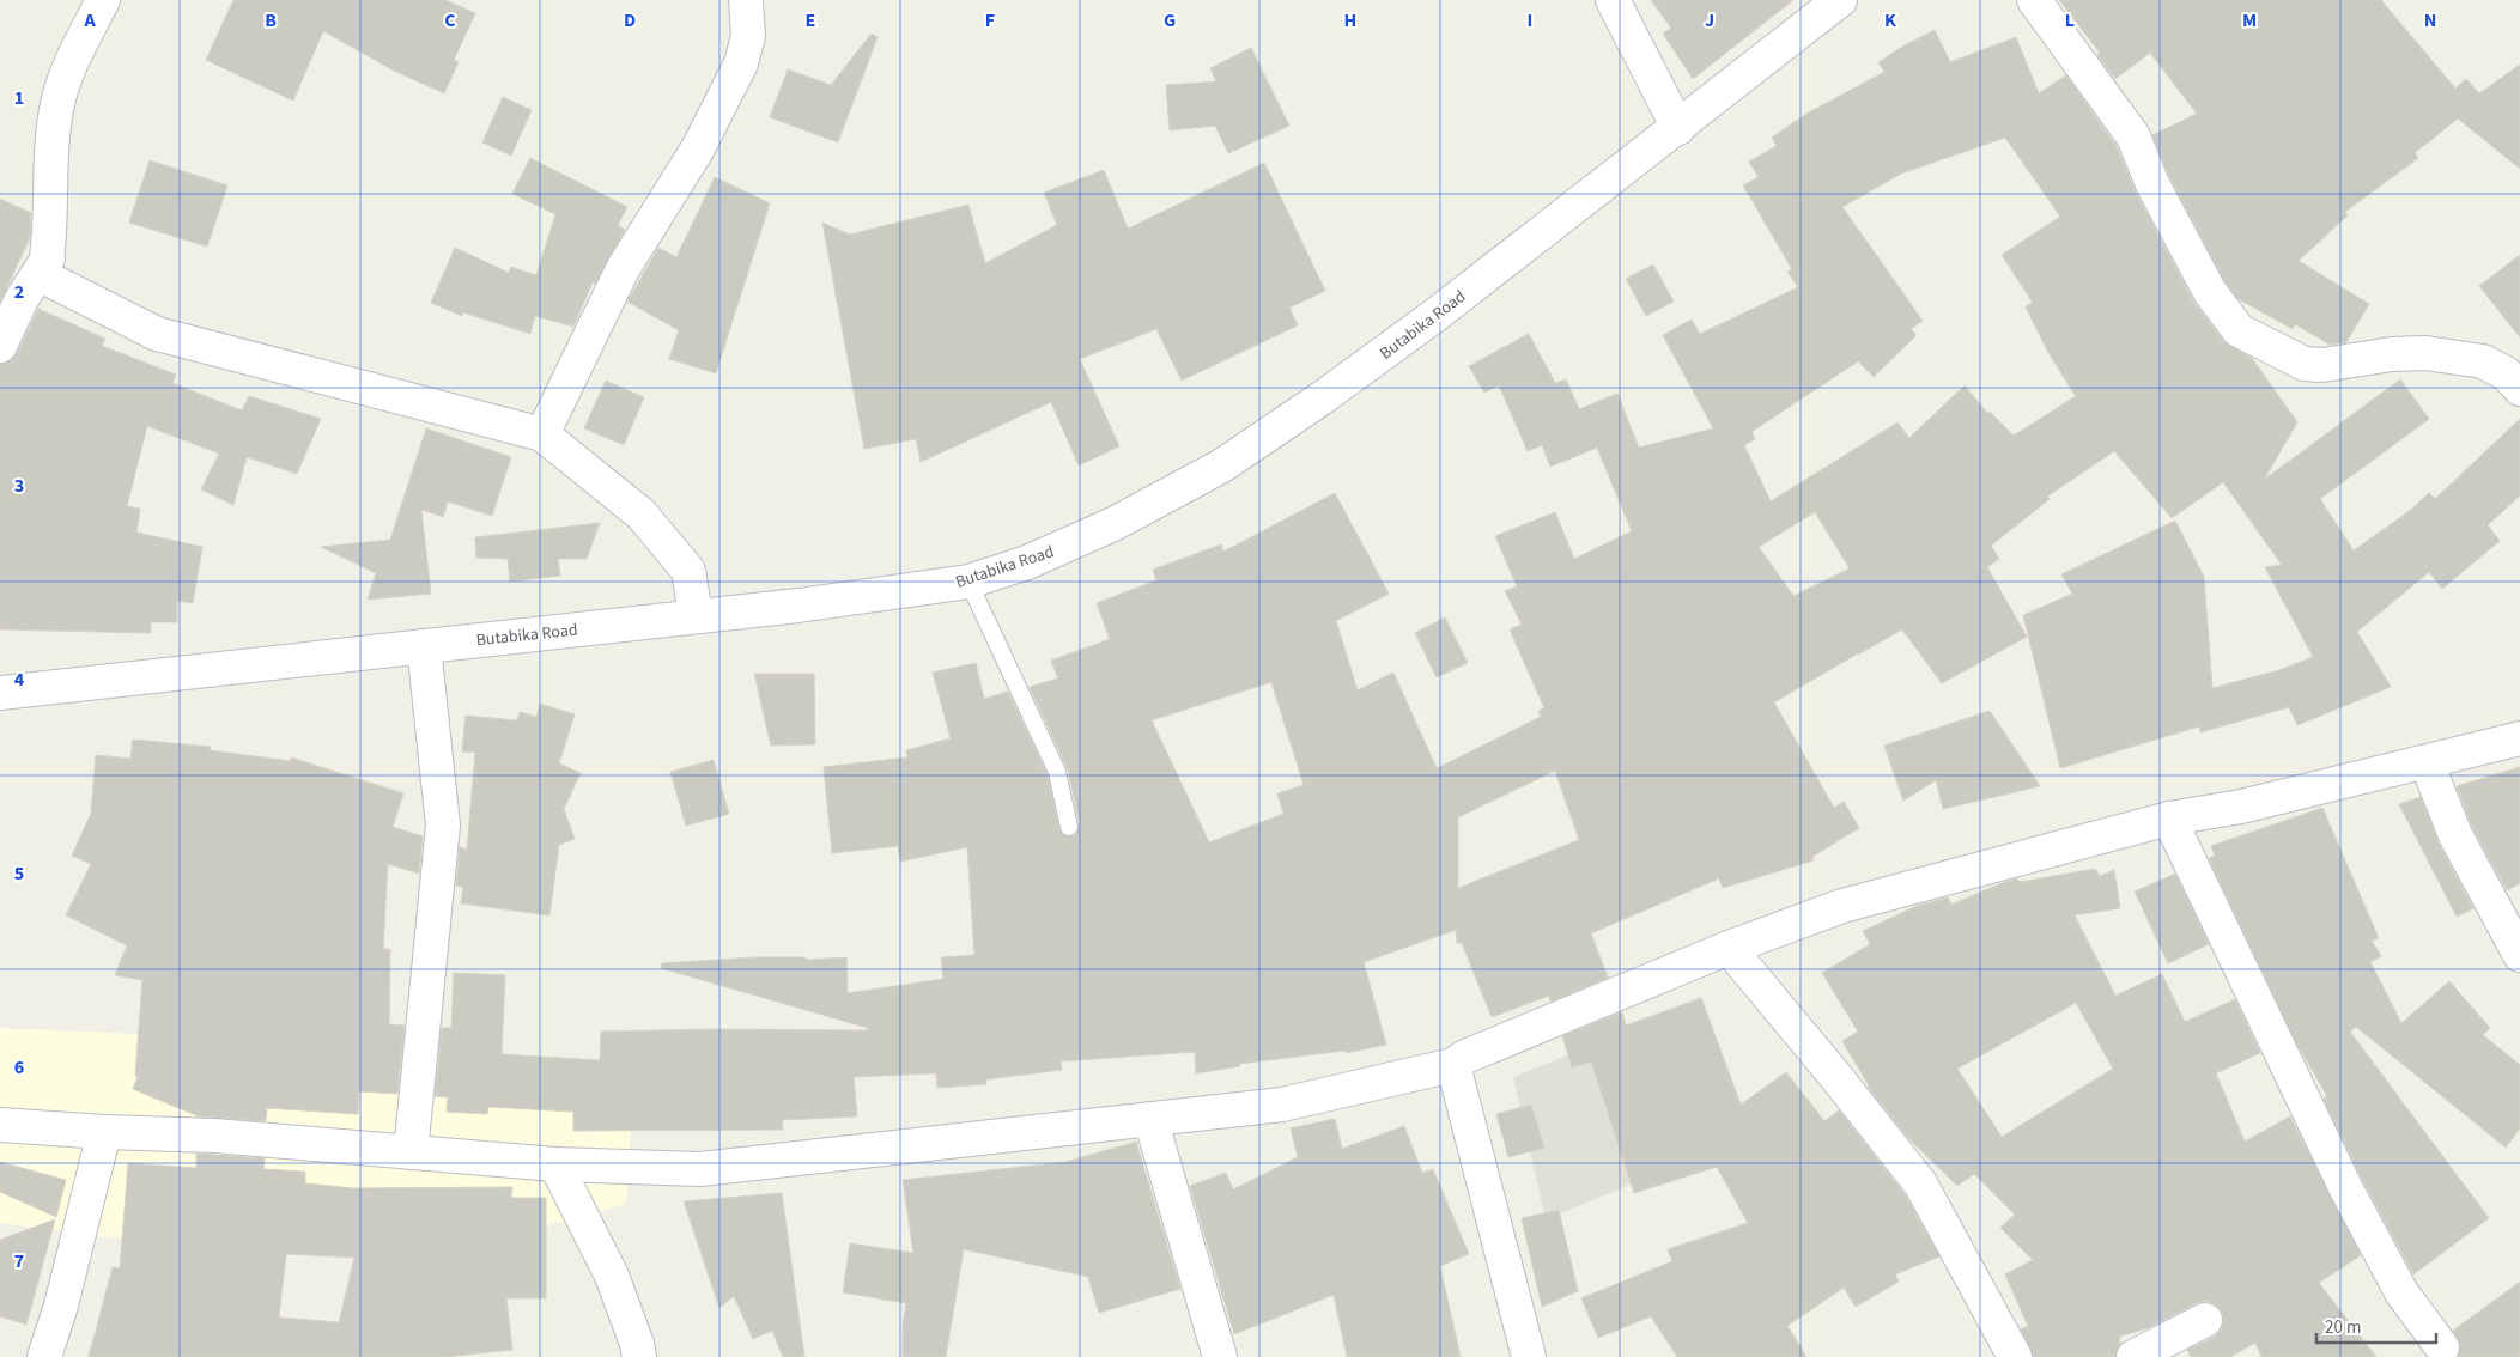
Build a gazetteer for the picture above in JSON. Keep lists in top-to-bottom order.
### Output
{
  "streets": {
    "street": ["Butabika Road"]
  },
  "scale_bar": "20 m",
  "grid": {
    "columns": [
      "A",
      "B",
      "C",
      "D",
      "E",
      "F",
      "G",
      "H",
      "I",
      "J",
      "K",
      "L",
      "M",
      "N"
    ],
    "rows": [
      "1",
      "2",
      "3",
      "4",
      "5",
      "6",
      "7"
    ]
  }
}
